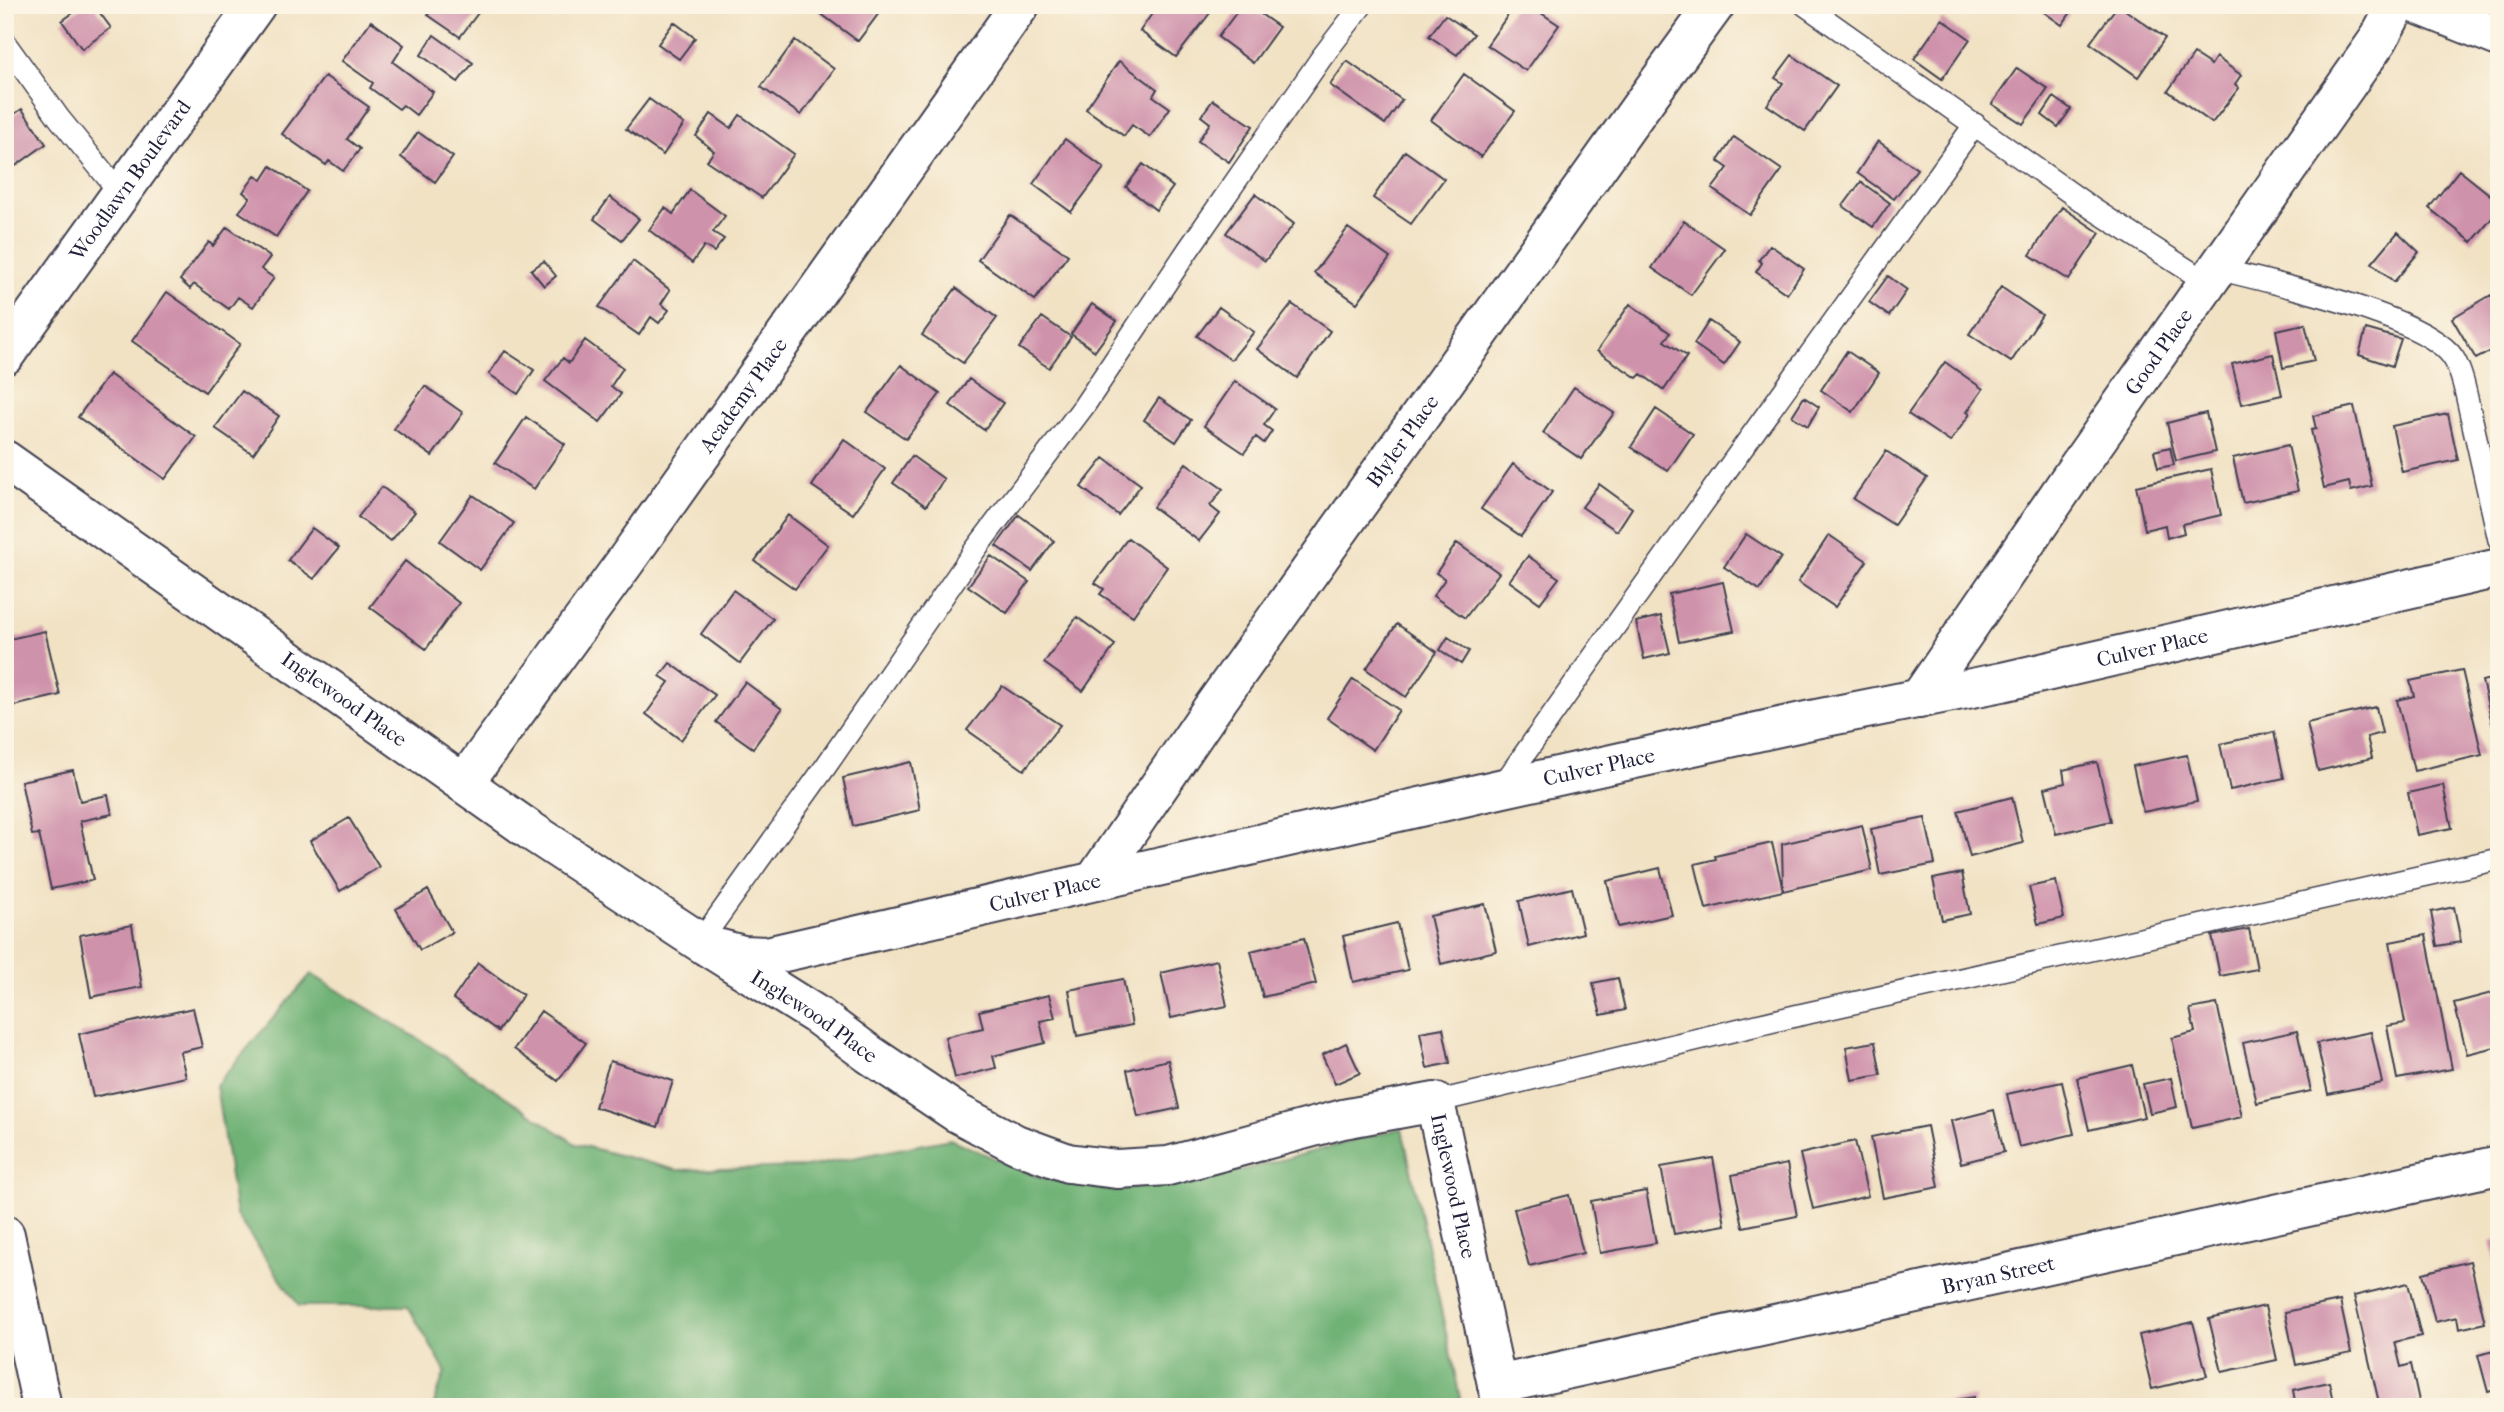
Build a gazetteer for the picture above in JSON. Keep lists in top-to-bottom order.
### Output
{
  "streets": {
    "street": [
      "Woodlawn Boulevard",
      "Good Place",
      "Academy Place",
      "Blyler Place",
      "Culver Place",
      "Inglewood Place",
      "Bryan Street"
    ]
  },
  "crossings": [
    ["Good Place", "Culver Place"],
    ["Academy Place", "Inglewood Place"],
    ["Blyler Place", "Culver Place"],
    ["Culver Place", "Inglewood Place"],
    ["Inglewood Place", "Bryan Street"]
  ]
}
